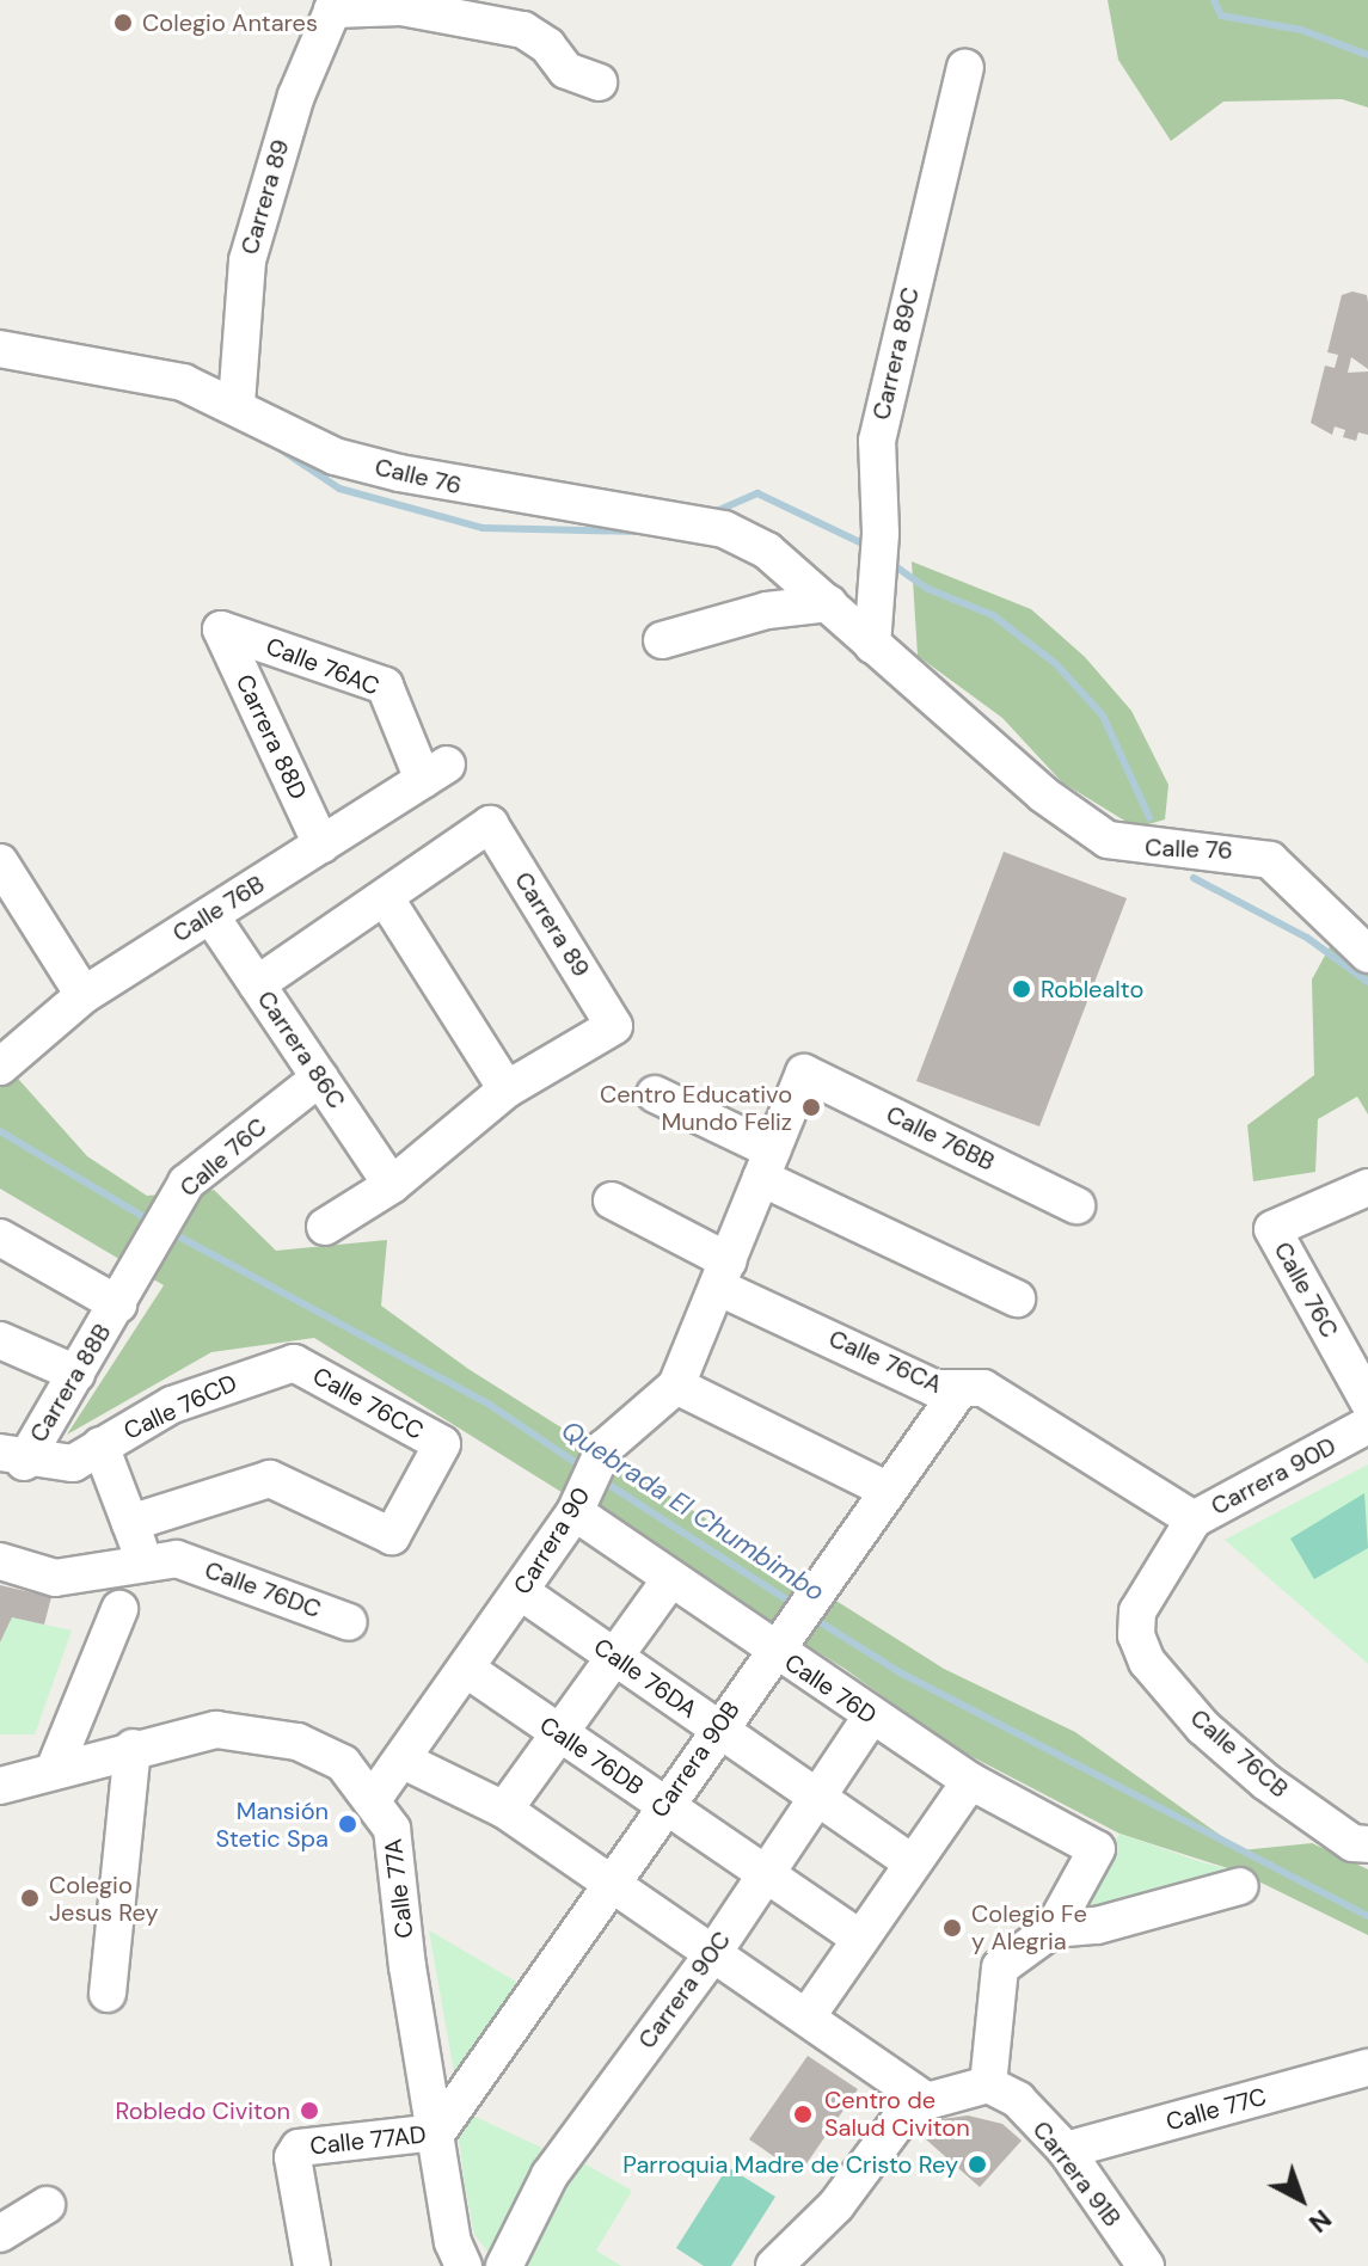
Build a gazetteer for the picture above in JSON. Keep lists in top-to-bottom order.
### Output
{
  "streets": {
    "street": [
      "Carrera 89",
      "Carrera 89C",
      "Calle 76",
      "Calle 76AC",
      "Carrera 88D",
      "Calle 76B",
      "Carrera 86C",
      "Calle 76BB",
      "Calle 76C",
      "Calle 76CA",
      "Carrera 88B",
      "Calle 76CC",
      "Calle 76CD",
      "Carrera 90D",
      "Carrera 90",
      "Calle 76DC",
      "Calle 76DA",
      "Calle 76D",
      "Calle 76CB",
      "Calle 76DB",
      "Carrera 90B",
      "Calle 77A",
      "Carrera 90C",
      "Calle 77C",
      "Calle 77AD",
      "Carrera 91B"
    ]
  },
  "crossings": [
    ["Carrera 89", "Calle 76"],
    ["Carrera 89C", "Calle 76"],
    ["Calle 76AC", "Carrera 88D"],
    ["Calle 76AC", "Calle 76B"],
    ["Carrera 88D", "Calle 76B"],
    ["Calle 76B", "Carrera 86C"],
    ["Carrera 86C", "Calle 76C"],
    ["Calle 76BB", "Carrera 90"],
    ["Calle 76C", "Carrera 88B"],
    ["Calle 76CA", "Carrera 90D"],
    ["Calle 76CA", "Carrera 90"],
    ["Calle 76CA", "Carrera 90B"],
    ["Calle 76CC", "Calle 76CD"],
    ["Carrera 90D", "Calle 76CB"],
    ["Carrera 90", "Calle 76DA"],
    ["Carrera 90", "Calle 76D"],
    ["Carrera 90", "Calle 76DB"],
    ["Carrera 90", "Calle 77A"],
    ["Calle 76DA", "Carrera 90B"],
    ["Calle 76DA", "Carrera 90C"],
    ["Calle 76D", "Carrera 90B"],
    ["Calle 76D", "Carrera 90C"],
    ["Calle 76DB", "Carrera 90B"],
    ["Calle 76DB", "Carrera 90C"],
    ["Carrera 90B", "Calle 77A"],
    ["Carrera 90B", "Calle 77AD"],
    ["Calle 77A", "Calle 77AD"],
    ["Calle 77C", "Carrera 91B"]
  ],
  "water": ["Quebrada El Chumbimbo"],
  "places": [
    "Colegio Antares",
    "Roblealto",
    "Centro Educativo Mundo Feliz",
    "Mansión Stetic Spa",
    "Colegio Jesus Rey",
    "Colegio Fe y Alegria",
    "Robledo Civiton",
    "Centro de Salud Civiton",
    "Parroquia Madre de Cristo Rey"
  ],
  "north": "bottom right"
}
